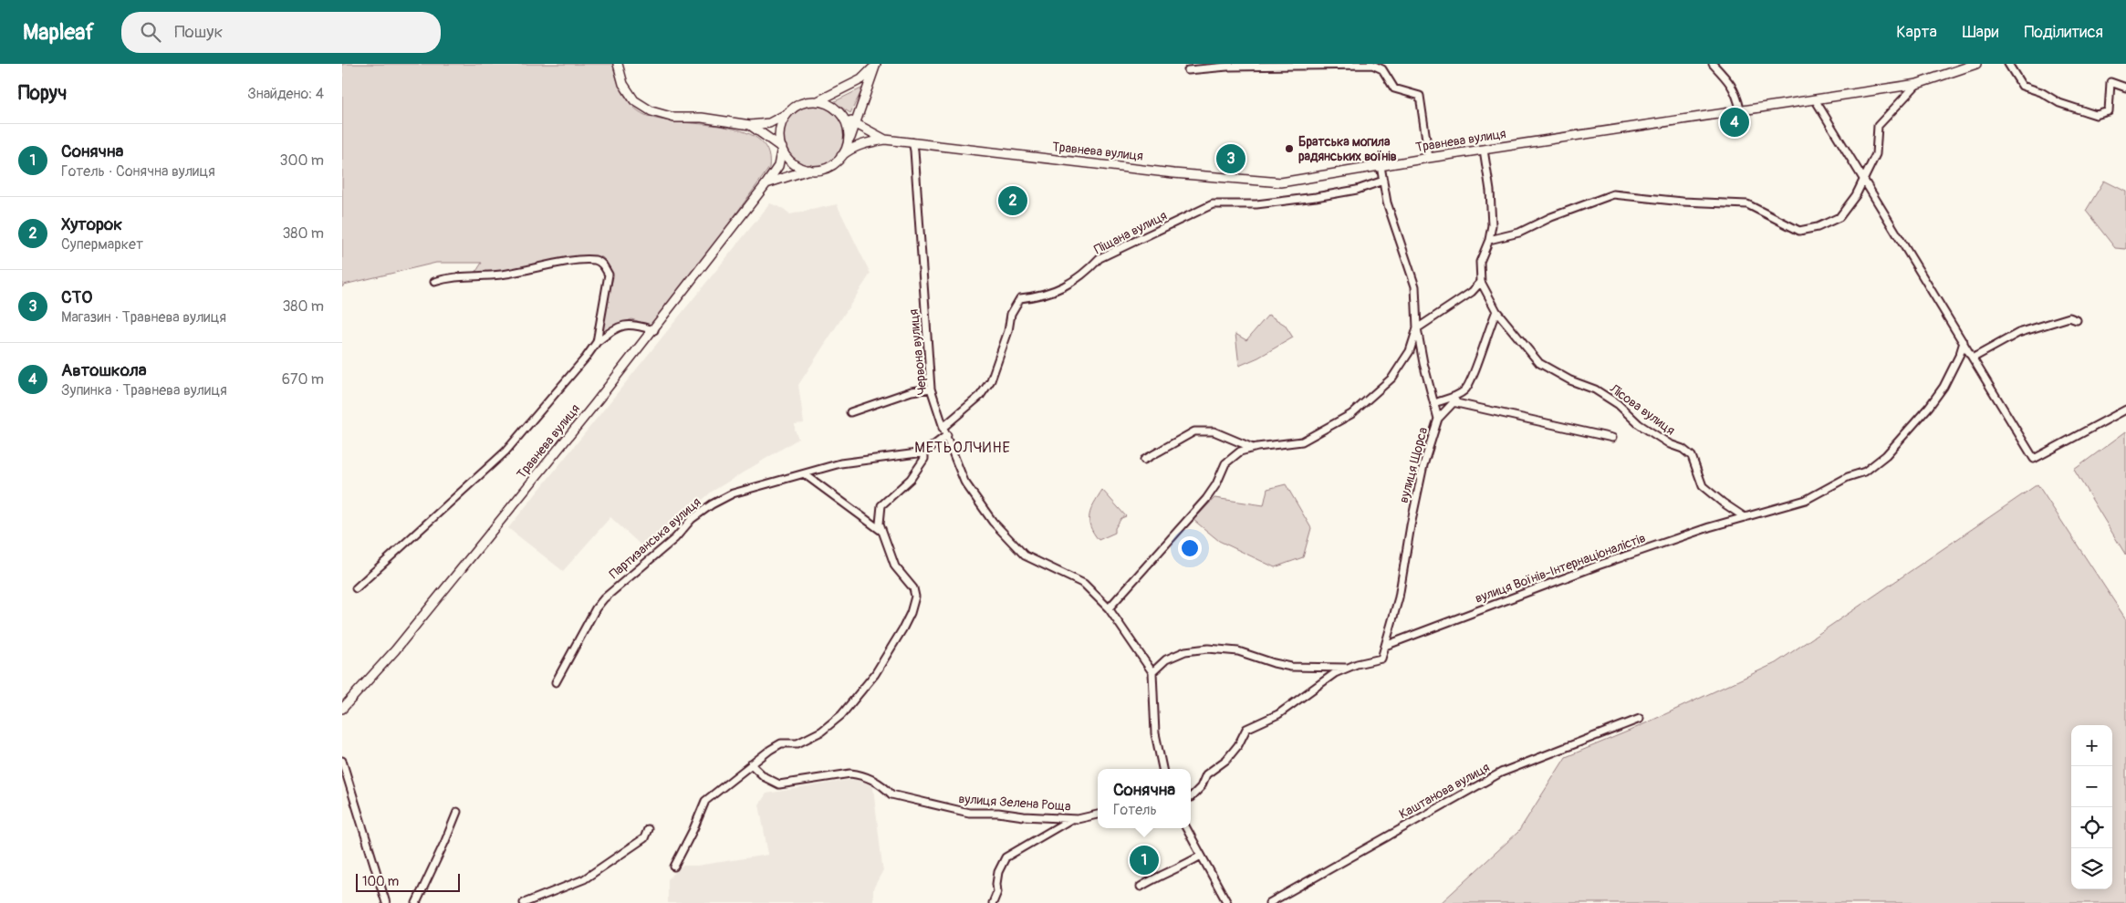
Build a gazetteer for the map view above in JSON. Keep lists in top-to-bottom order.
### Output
{
  "streets": {
    "street": [
      "Травнева вулиця",
      "Піщана вулиця",
      "Червона вулиця",
      "Лісова вулиця",
      "вулиця Щорса",
      "Партизанська вулиця",
      "вулиця Воїнів-Інтернаціоналістів",
      "Каштанова вулиця",
      "вулиця Зелена Роща"
    ]
  },
  "crossings": [
    ["Травнева вулиця", "Червона вулиця"],
    ["Травнева вулиця", "вулиця Щорса"],
    ["Піщана вулиця", "Червона вулиця"],
    ["Піщана вулиця", "вулиця Щорса"],
    ["Червона вулиця", "вулиця Щорса"],
    ["Лісова вулиця", "вулиця Воїнів-Інтернаціоналістів"],
    ["вулиця Щорса", "вулиця Воїнів-Інтернаціоналістів"]
  ],
  "districts": ["МЕТЬОЛЧИНЕ"],
  "places": ["Братська могила радянських воїнів"],
  "scale_bar": "100 m",
  "page": {
    "header": "Mapleaf",
    "search": "Пошук",
    "nav": ["Карта", "Шари", "Поділитися"],
    "heading": ["Поруч", "Знайдено: 4"],
    "pins": [
      "4",
      "3",
      "2",
      "1"
    ],
    "list": [
      {
        "mark": "1",
        "name": "Сонячна",
        "note": "Готель · Сонячна вулиця",
        "value": "300 m"
      },
      {
        "mark": "2",
        "name": "Хуторок",
        "note": "Супермаркет",
        "value": "380 m"
      },
      {
        "mark": "3",
        "name": "СТО",
        "note": "Магазин · Травнева вулиця",
        "value": "380 m"
      },
      {
        "mark": "4",
        "name": "Автошкола",
        "note": "Зупинка · Травнева вулиця",
        "value": "670 m"
      }
    ],
    "map_buttons": ["+", "−"],
    "popup": ["Сонячна", "Готель"],
    "scale": "100 m"
  }
}
